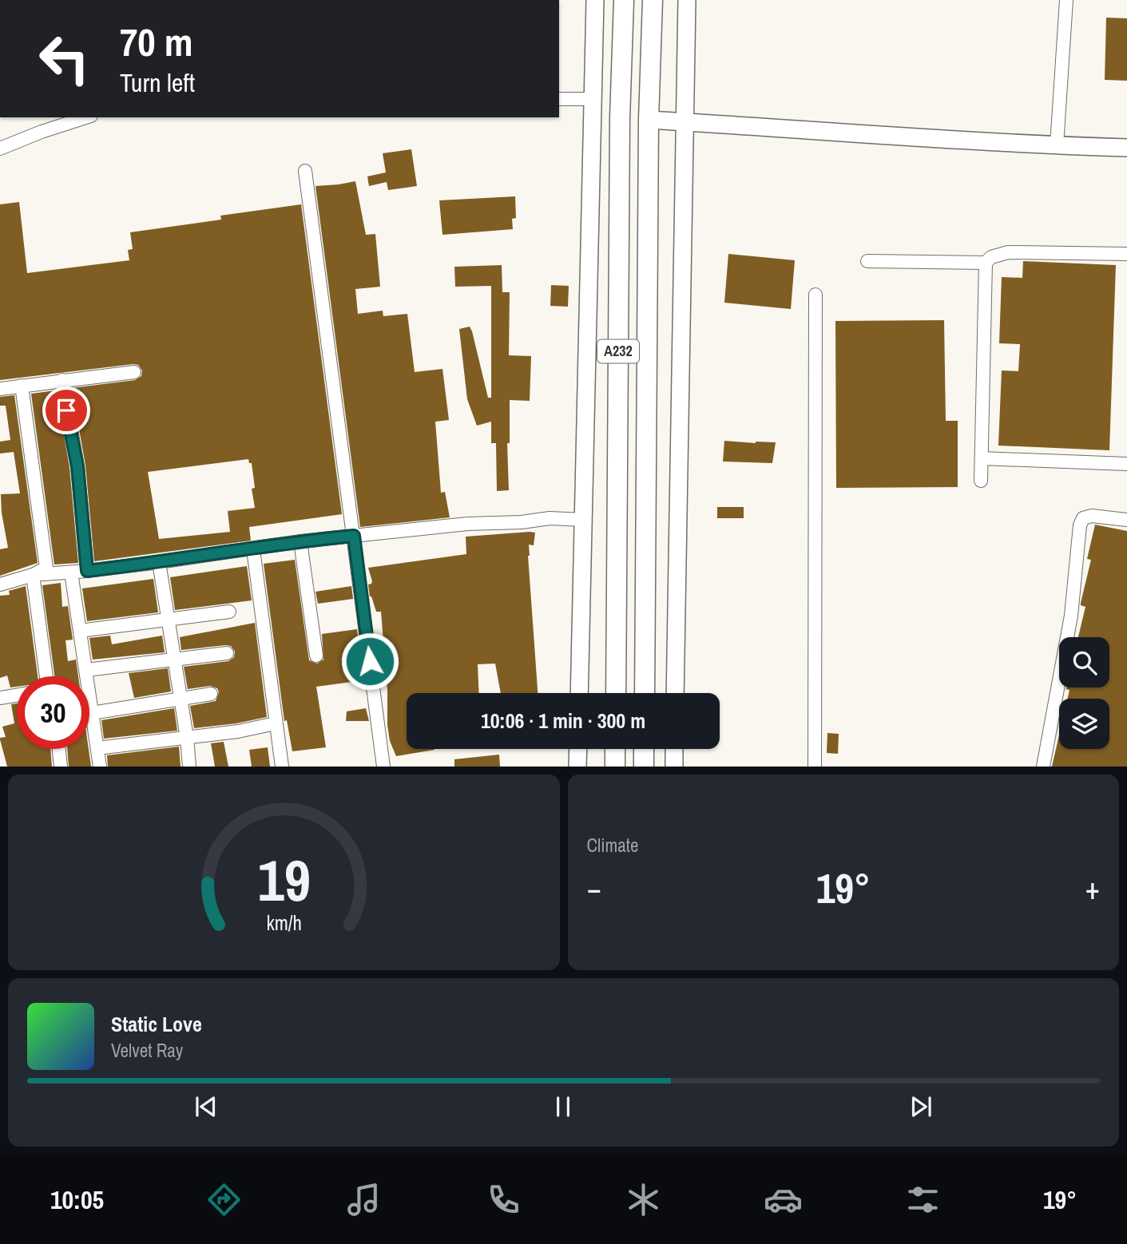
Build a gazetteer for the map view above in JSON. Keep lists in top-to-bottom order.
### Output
{
  "streets": {
    "highway": ["A232"]
  },
  "page": {
    "turn": ["70 m", "Turn left"],
    "limit": "30",
    "trip": "10:06 · 1 min · 300 m",
    "tile": "Climate",
    "heat": ["−", "19°", "+"],
    "song": ["Static Love", "Velvet Ray"],
    "tabs": ["10:05", "19°"],
    "gauge": ["19", "km/h"]
  }
}
